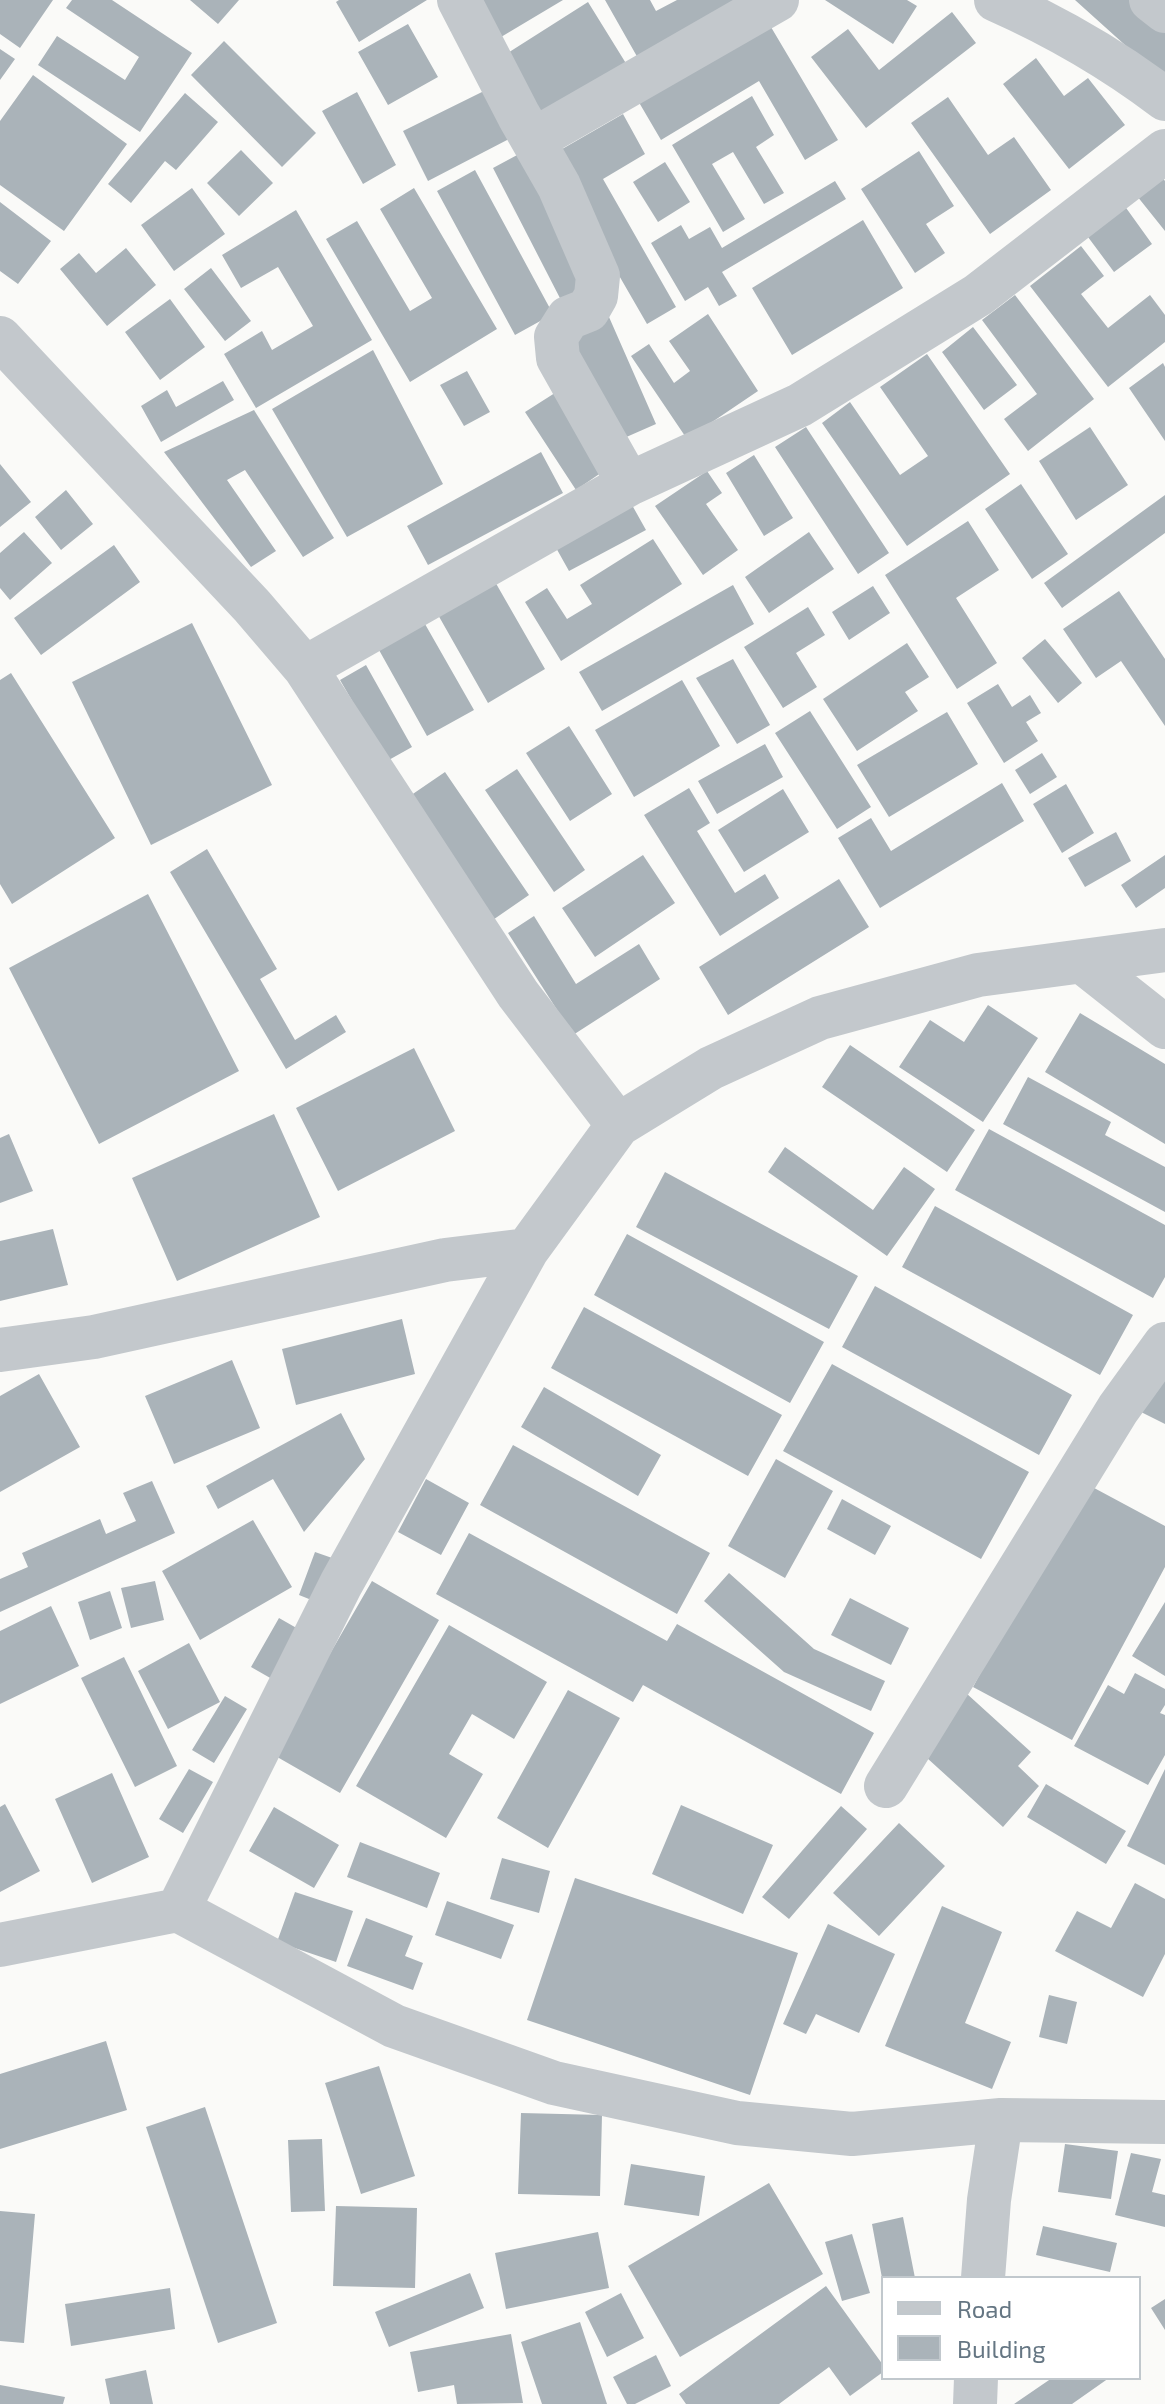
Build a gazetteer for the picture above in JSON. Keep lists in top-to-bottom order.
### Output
{
  "legend": ["Road", "Building"]
}
